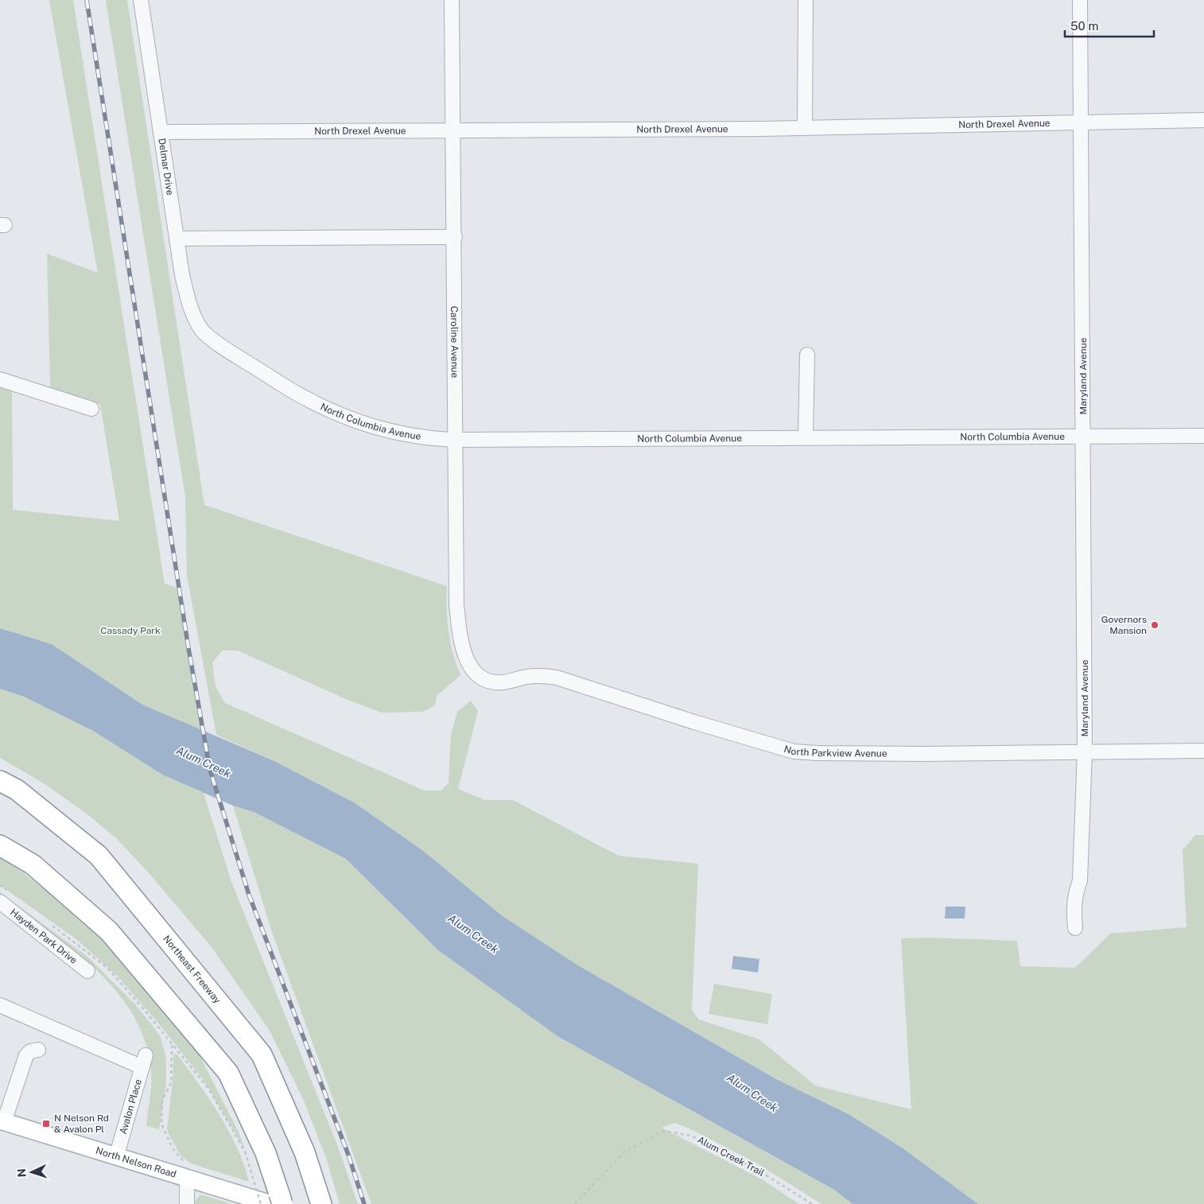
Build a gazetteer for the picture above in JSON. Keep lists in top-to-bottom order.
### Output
{
  "streets": {
    "highway": ["Northeast Freeway"],
    "main road": ["North Nelson Road"],
    "street": [
      "North Drexel Avenue",
      "Delmar Drive",
      "Caroline Avenue",
      "Maryland Avenue",
      "North Columbia Avenue",
      "North Parkview Avenue",
      "Hayden Park Drive",
      "Avalon Place"
    ],
    "path": ["Alum Creek Trail"]
  },
  "crossings": [
    ["North Drexel Avenue", "Delmar Drive"],
    ["North Drexel Avenue", "Caroline Avenue"],
    ["North Drexel Avenue", "Maryland Avenue"],
    ["Delmar Drive", "North Columbia Avenue"],
    ["Caroline Avenue", "North Columbia Avenue"],
    ["Caroline Avenue", "North Parkview Avenue"],
    ["Maryland Avenue", "North Columbia Avenue"],
    ["Maryland Avenue", "North Parkview Avenue"],
    ["Avalon Place", "North Nelson Road"]
  ],
  "water": ["Alum Creek"],
  "parks": ["Cassady Park"],
  "places": {
    "other": ["Governors Mansion"],
    "transit": ["N Nelson Rd & Avalon Pl"]
  },
  "scale_bar": "50 m",
  "north": "left"
}
